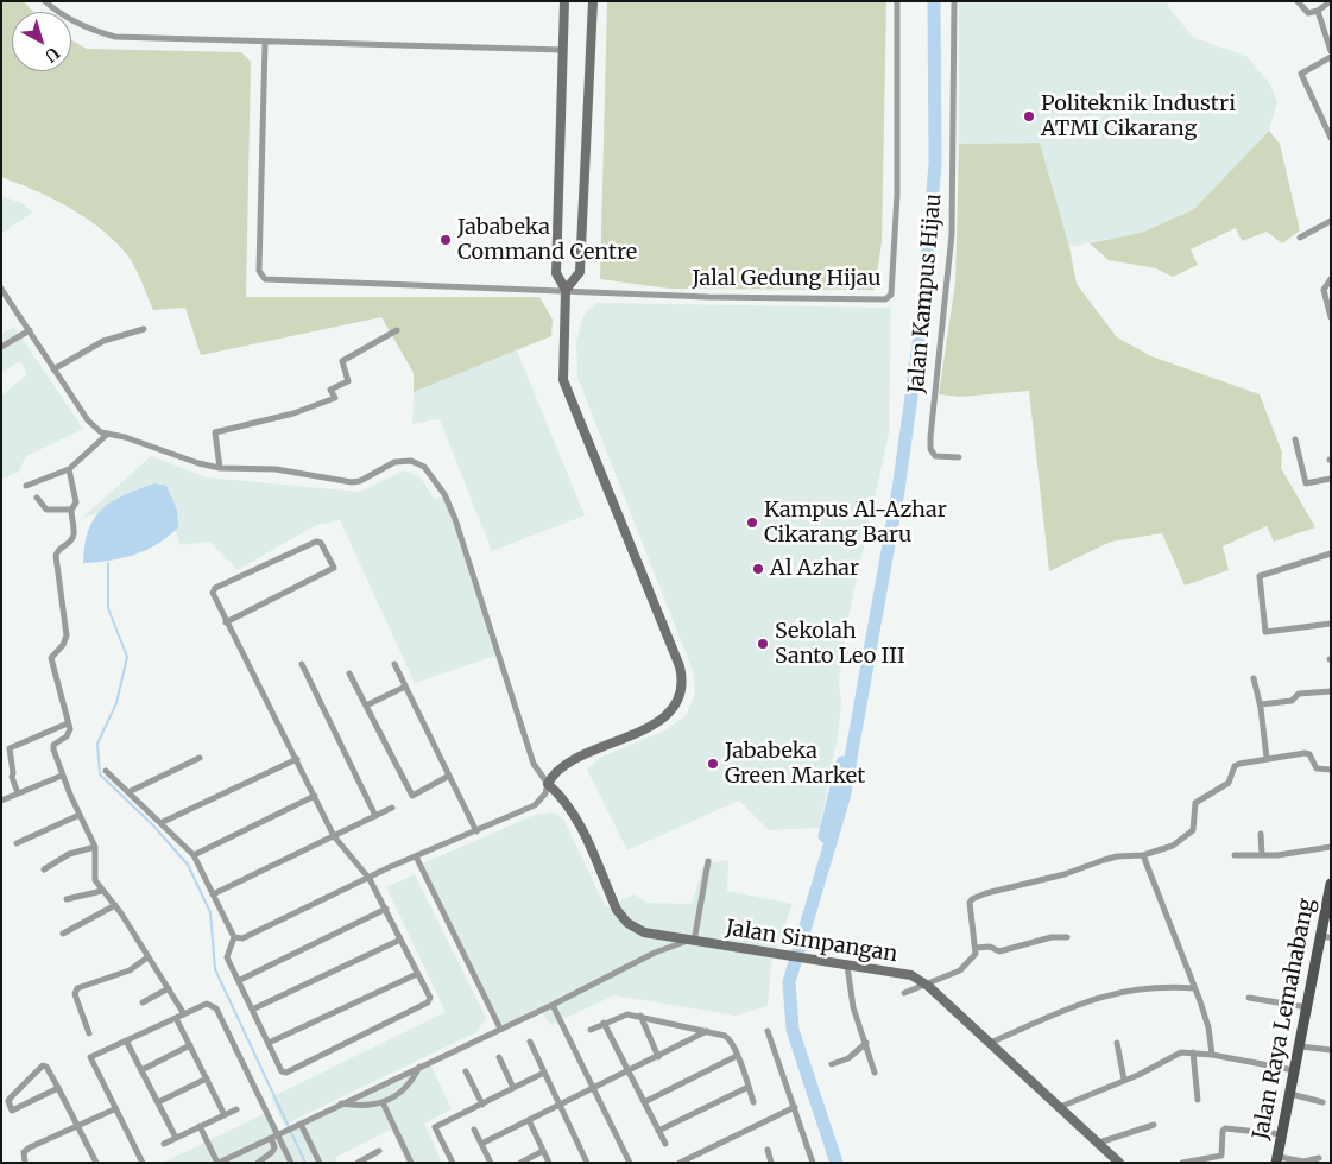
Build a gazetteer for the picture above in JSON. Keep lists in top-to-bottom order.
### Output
{
  "streets": {
    "main road": ["Jalan Raya Lemahabang"],
    "street": ["Jalal Gedung Hijau", "Jalan Kampus Hijau", "Jalan Simpangan"]
  },
  "places": [
    "Politeknik Industri ATMI Cikarang",
    "Jababeka Command Centre",
    "Kampus Al-Azhar Cikarang Baru",
    "Al Azhar",
    "Sekolah Santo Leo III",
    "Jababeka Green Market"
  ],
  "north": "bottom right"
}
